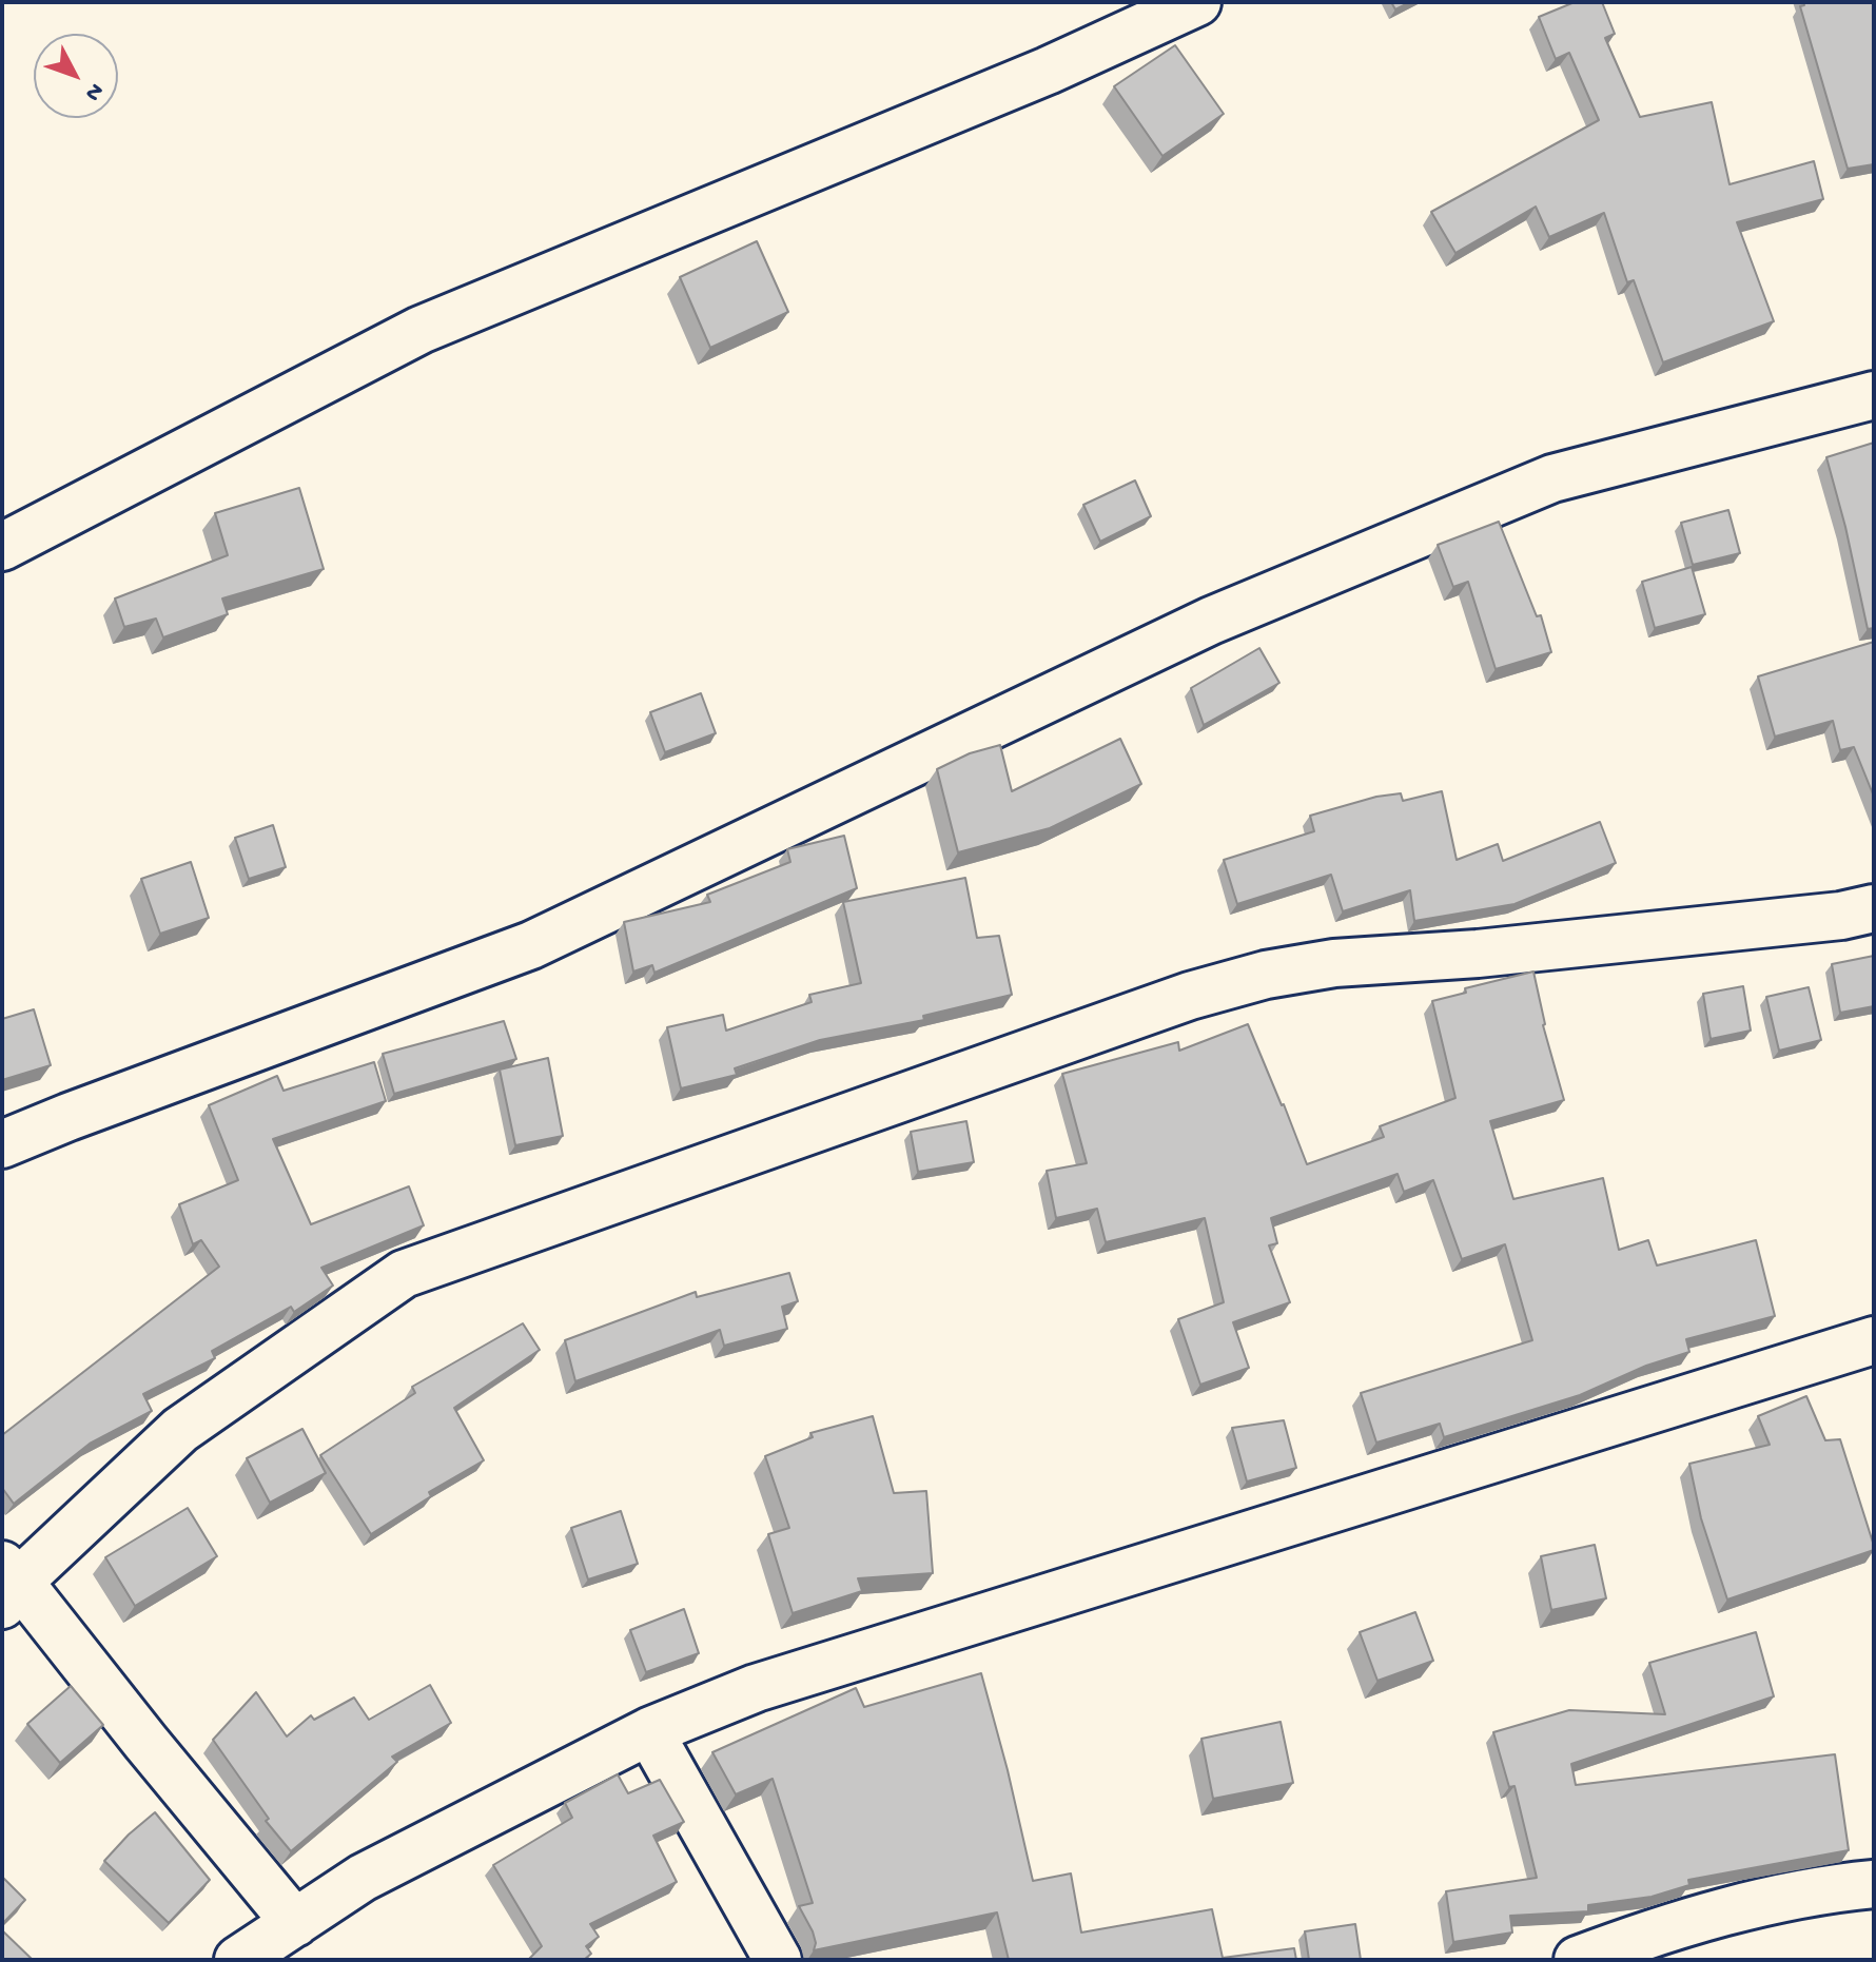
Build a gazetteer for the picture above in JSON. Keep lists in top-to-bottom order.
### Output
{
  "north": "bottom right"
}
